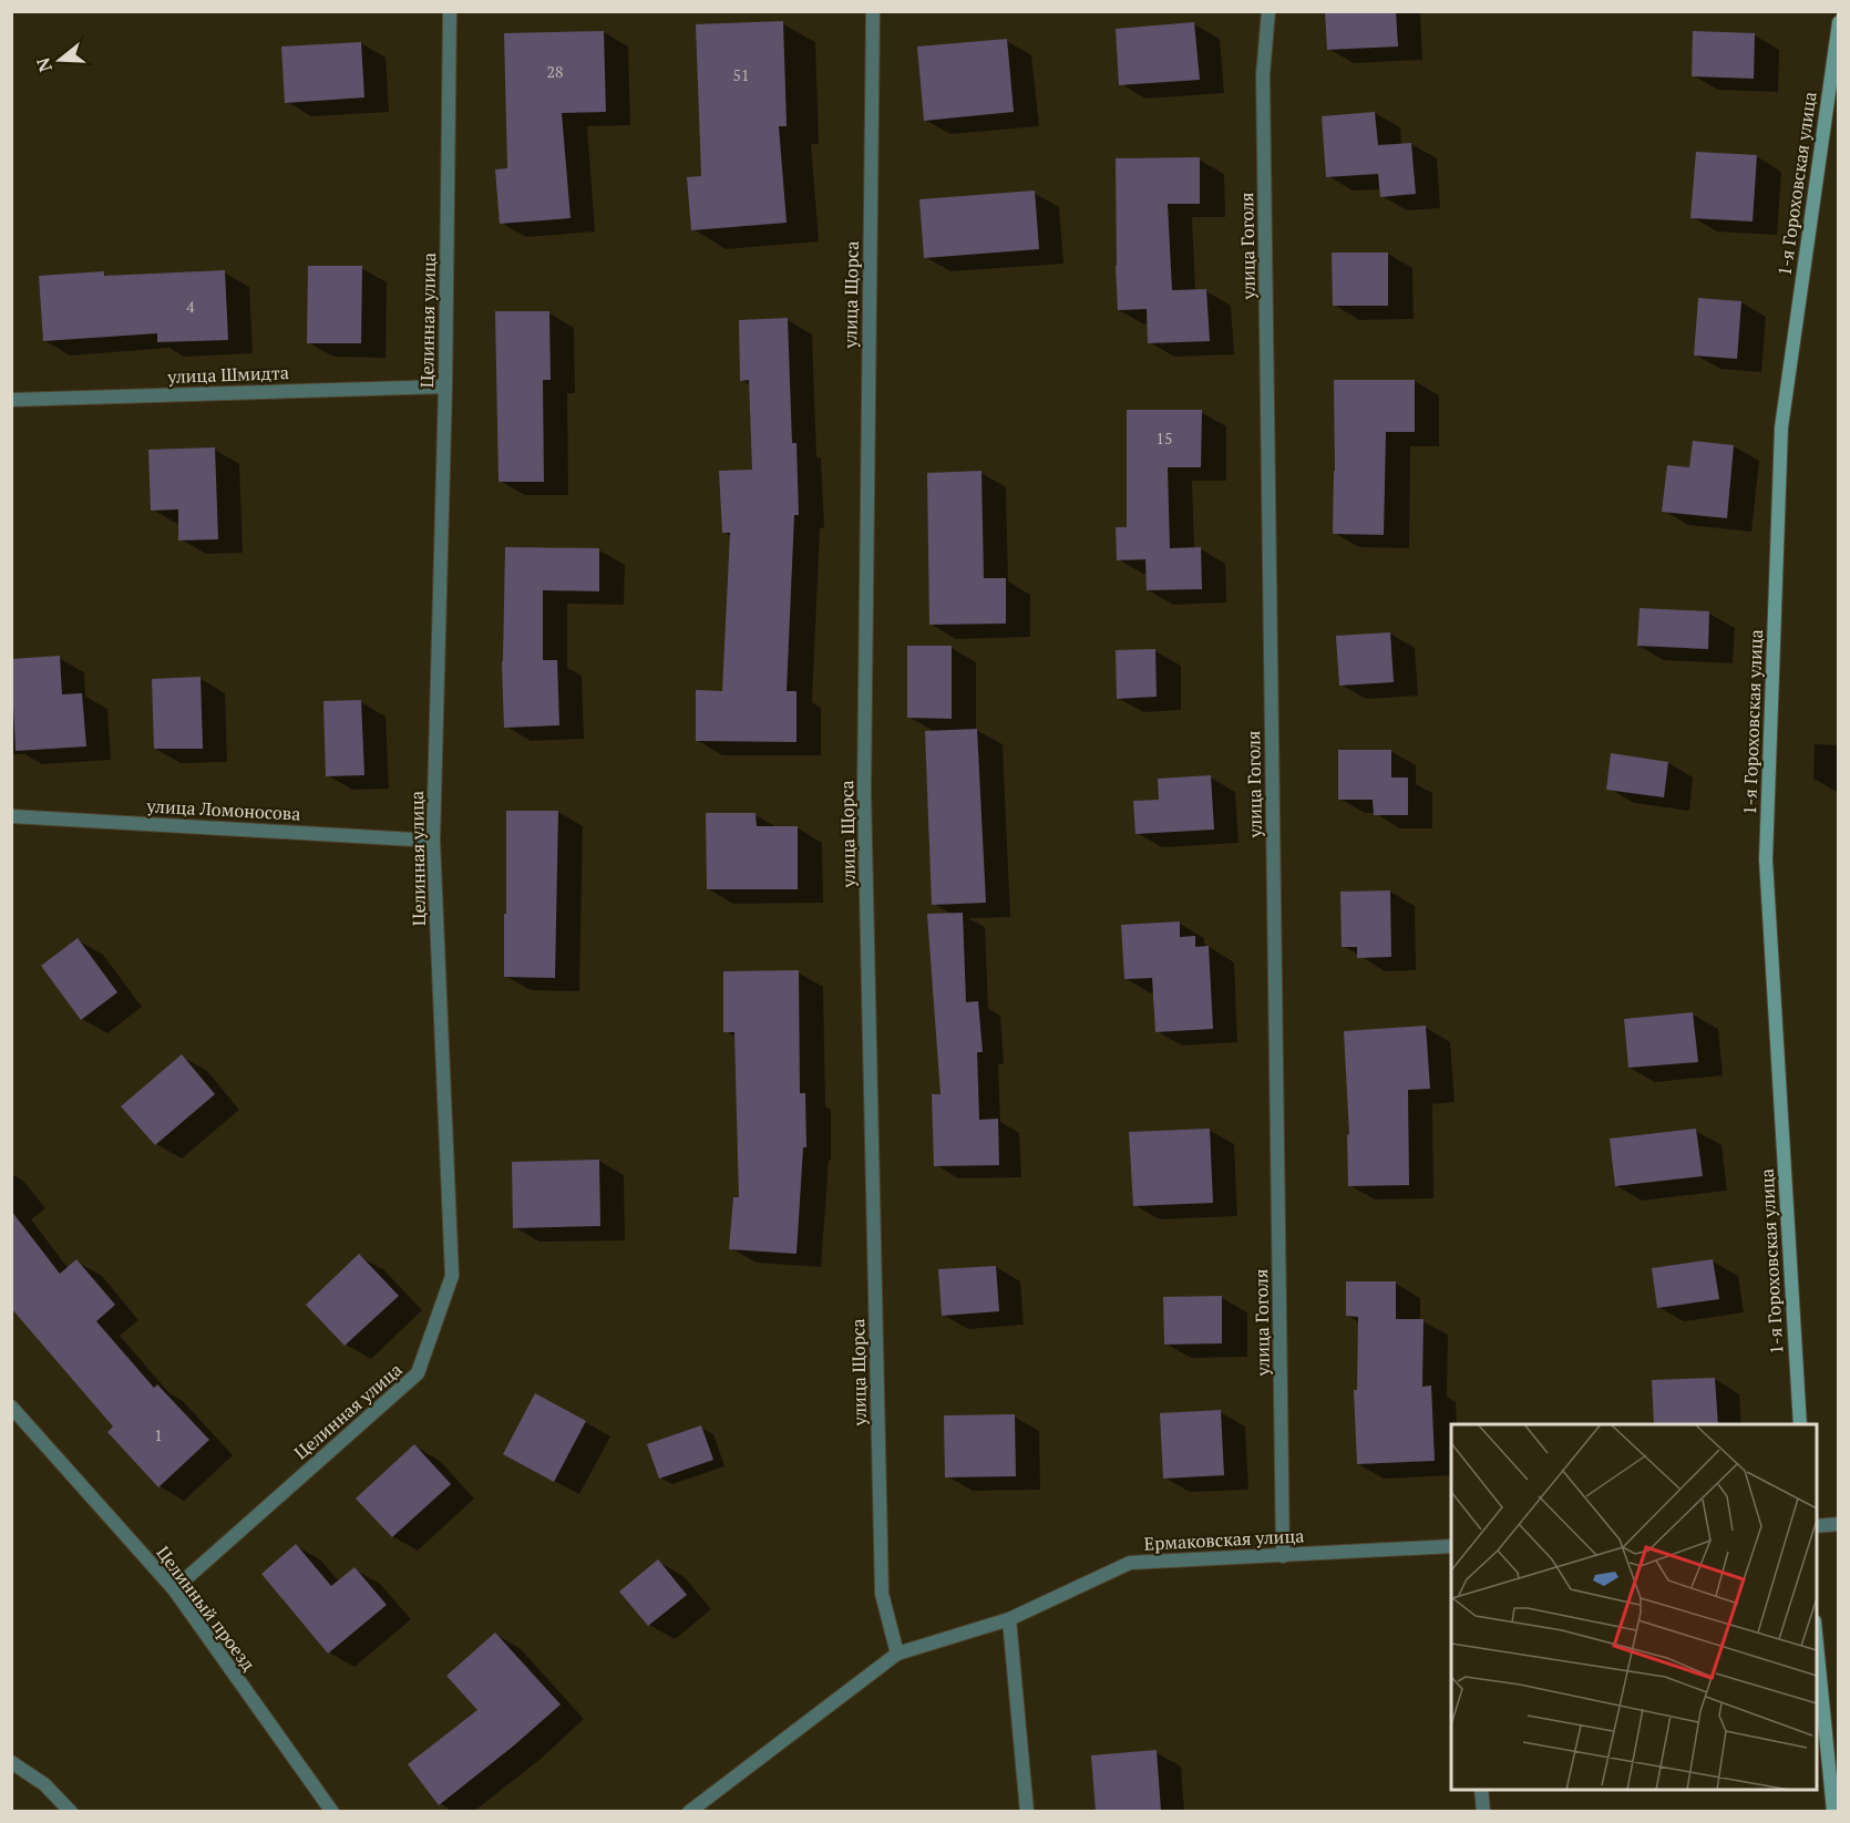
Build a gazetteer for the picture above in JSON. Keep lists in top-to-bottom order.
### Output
{
  "streets": {
    "street": [
      "1-я Гороховская улица",
      "улица Гоголя",
      "улица Щорса",
      "Целинная улица",
      "улица Шмидта",
      "улица Ломоносова",
      "Ермаковская улица",
      "Целинный проезд"
    ]
  },
  "crossings": [
    ["улица Гоголя", "Ермаковская улица"],
    ["Целинная улица", "улица Шмидта"],
    ["Целинная улица", "улица Ломоносова"],
    ["Целинная улица", "Целинный проезд"]
  ],
  "house_numbers": [
    "28",
    "51",
    "4",
    "15",
    "1"
  ],
  "north": "left"
}
